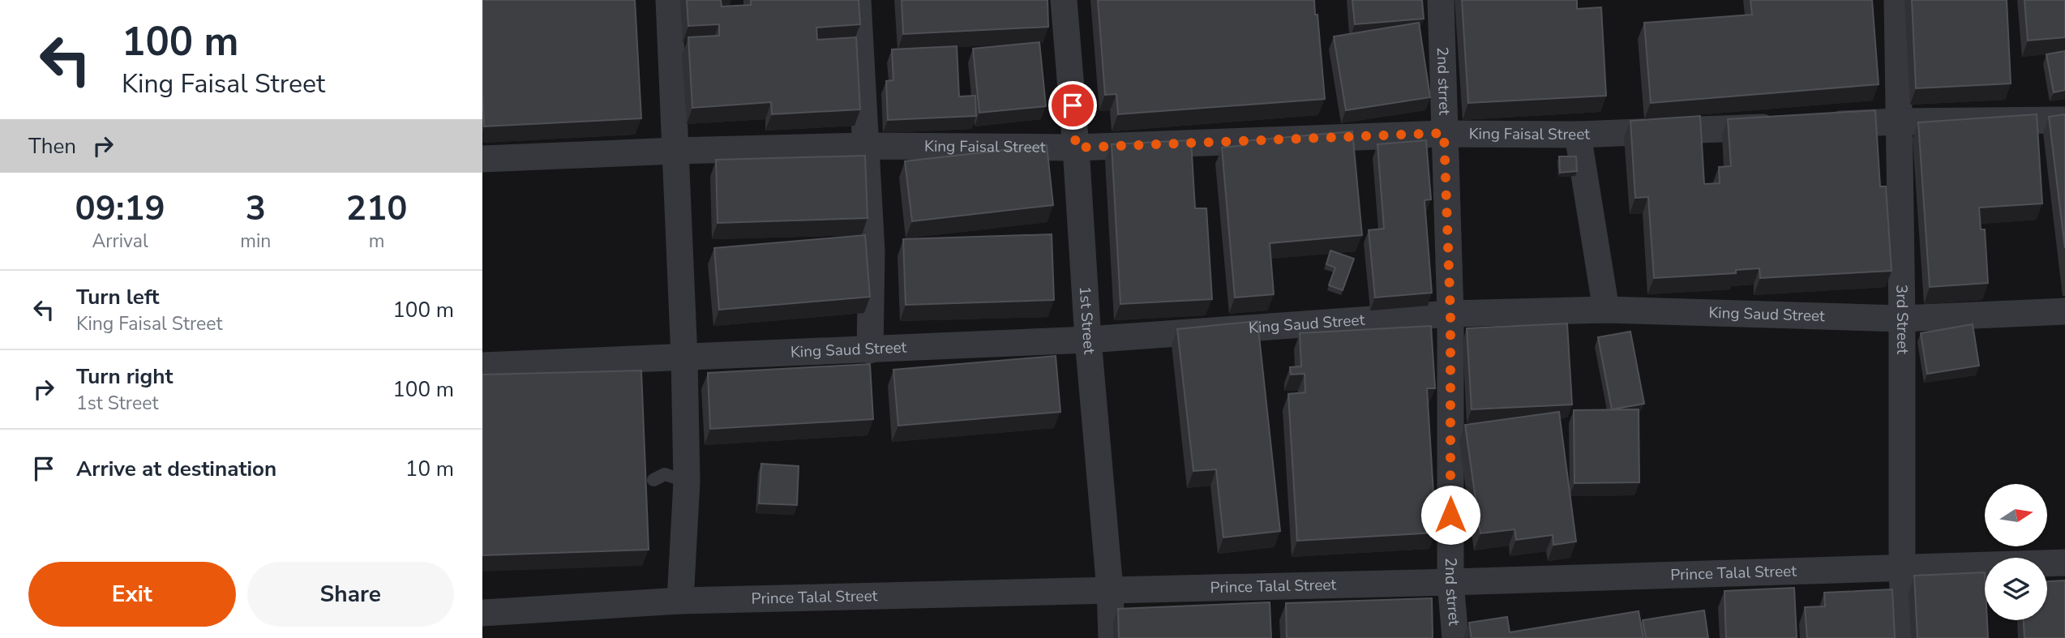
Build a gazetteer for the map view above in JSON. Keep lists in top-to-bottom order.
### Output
{
  "streets": {
    "street": [
      "2nd strret",
      "King Faisal Street",
      "King Saud Street",
      "3rd Street",
      "1st Street",
      "Prince Talal Street"
    ]
  },
  "crossings": [
    ["2nd strret", "King Faisal Street"],
    ["2nd strret", "King Saud Street"],
    ["2nd strret", "Prince Talal Street"],
    ["King Faisal Street", "1st Street"],
    ["King Saud Street", "3rd Street"],
    ["King Saud Street", "1st Street"],
    ["3rd Street", "Prince Talal Street"],
    ["1st Street", "Prince Talal Street"]
  ],
  "north": "right",
  "page": {
    "turn": ["100 m", "King Faisal Street"],
    "then": "Then",
    "eta": [
      "09:19",
      "Arrival",
      "3",
      "min",
      "210",
      "m"
    ],
    "list": [
      {
        "name": "Turn left",
        "note": "King Faisal Street",
        "value": "100 m"
      },
      {
        "name": "Turn right",
        "note": "1st Street",
        "value": "100 m"
      },
      {
        "name": "Arrive at destination",
        "value": "10 m"
      }
    ],
    "buttons": ["Exit", "Share"]
  }
}
